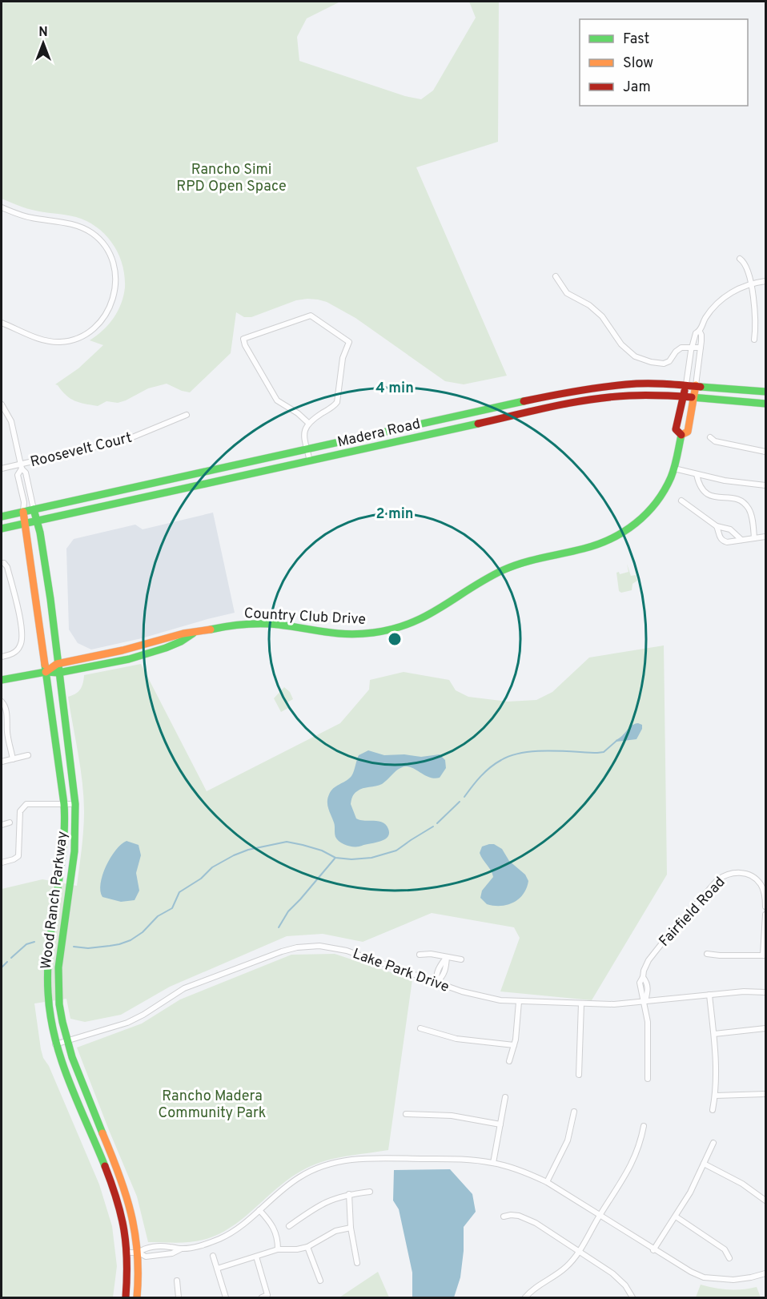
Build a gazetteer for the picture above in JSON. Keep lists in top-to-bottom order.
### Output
{
  "streets": {
    "main road": ["Madera Road", "Country Club Drive", "Wood Ranch Parkway"],
    "street": ["Roosevelt Court", "Fairfield Road", "Lake Park Drive"]
  },
  "crossings": [
    ["Madera Road", "Wood Ranch Parkway"],
    ["Roosevelt Court", "Wood Ranch Parkway"],
    ["Country Club Drive", "Wood Ranch Parkway"],
    ["Wood Ranch Parkway", "Lake Park Drive"],
    ["Fairfield Road", "Lake Park Drive"]
  ],
  "parks": ["Rancho Simi RPD Open Space", "Rancho Madera Community Park"],
  "legend": ["Fast", "Slow", "Jam"],
  "north": "top",
  "rings": ["4 min", "2 min"]
}
